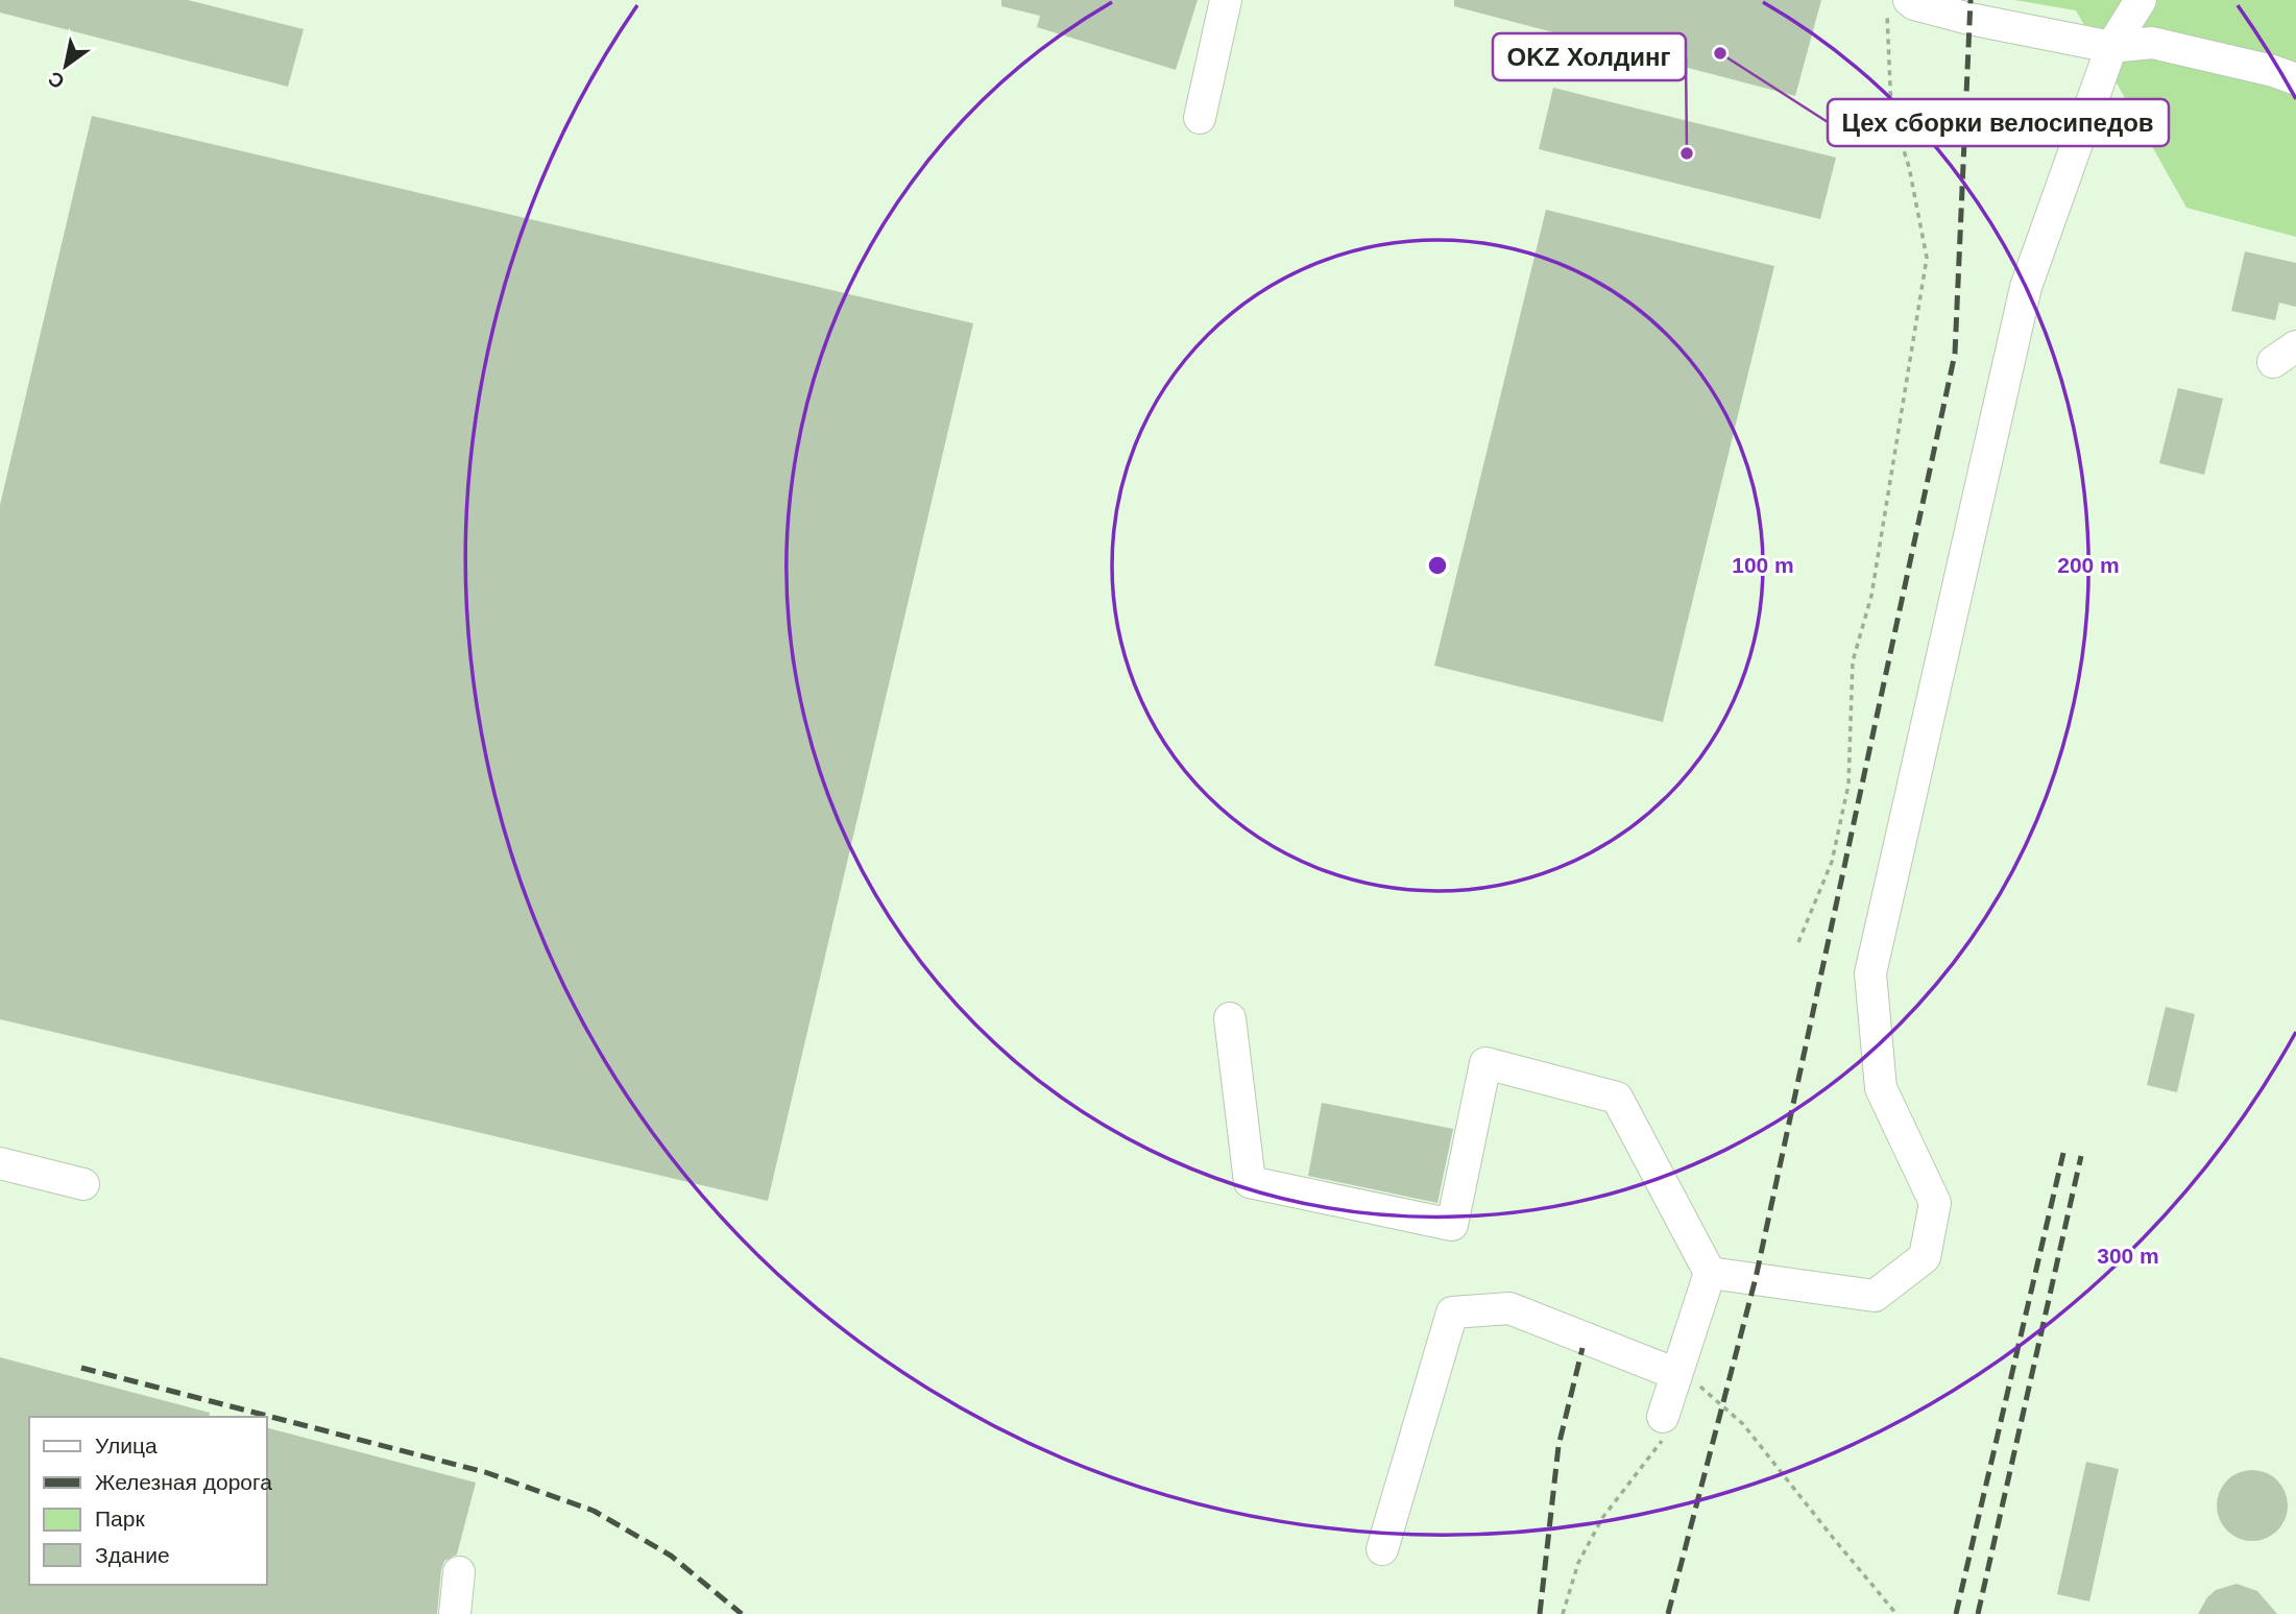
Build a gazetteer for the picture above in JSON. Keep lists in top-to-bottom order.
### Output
{
  "places": ["Цех сборки велосипедов", "OKZ Холдинг"],
  "legend": [
    "Улица",
    "Железная дорога",
    "Парк",
    "Здание"
  ],
  "north": "bottom left",
  "rings": ["100 m", "200 m", "300 m"]
}
